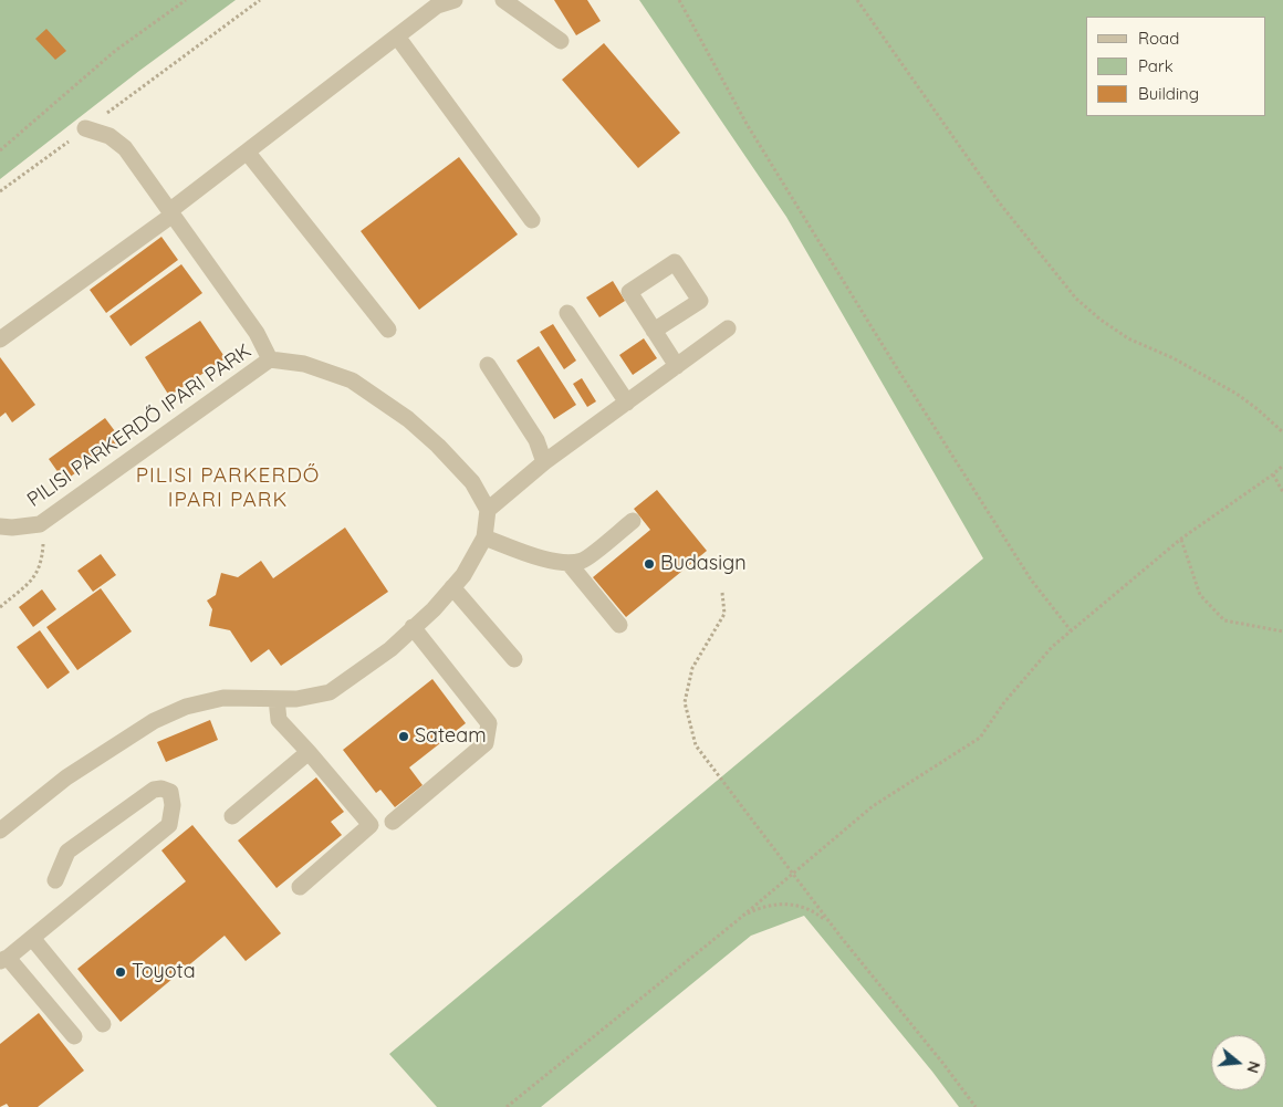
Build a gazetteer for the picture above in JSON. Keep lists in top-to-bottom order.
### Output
{
  "streets": {
    "lane": ["PILISI PARKERDŐ IPARI PARK"]
  },
  "districts": ["PILISI PARKERDŐ IPARI PARK"],
  "places": ["Budasign", "Sateam", "Toyota"],
  "legend": ["Road", "Park", "Building"],
  "north": "right"
}
